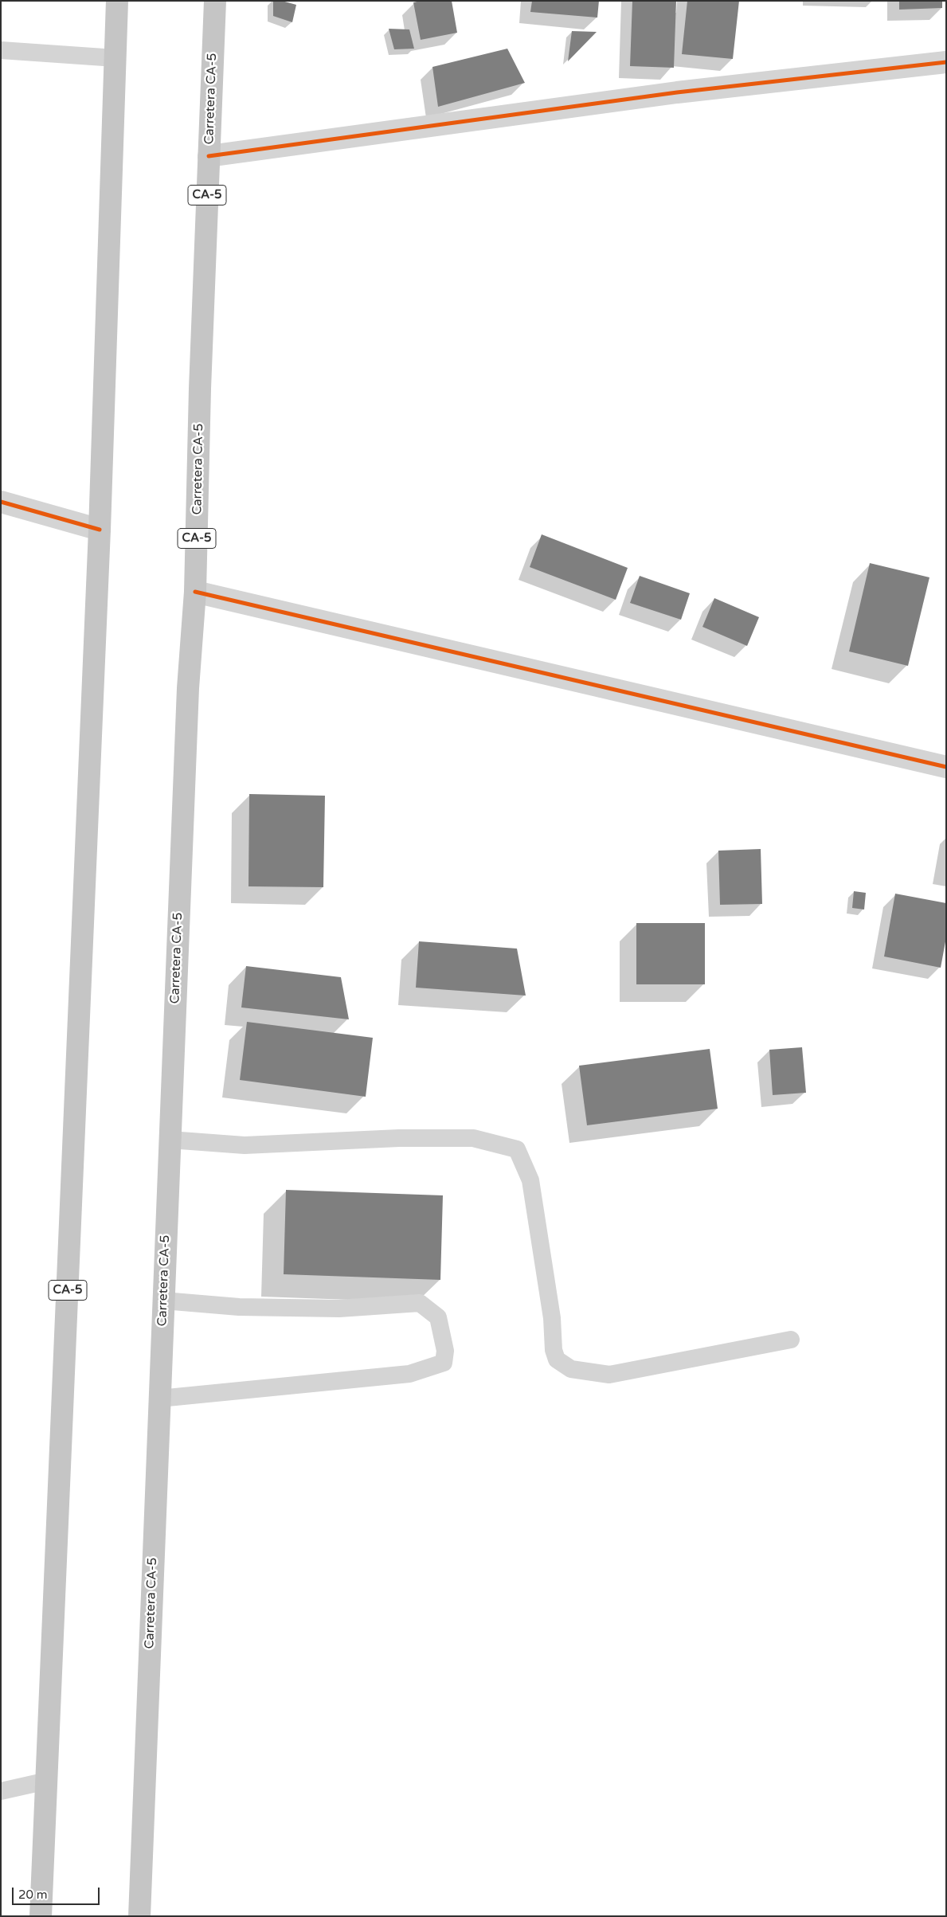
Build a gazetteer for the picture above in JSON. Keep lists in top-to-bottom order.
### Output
{
  "streets": {
    "highway": ["Carretera CA-5", "CA-5"]
  },
  "scale_bar": "20 m"
}
